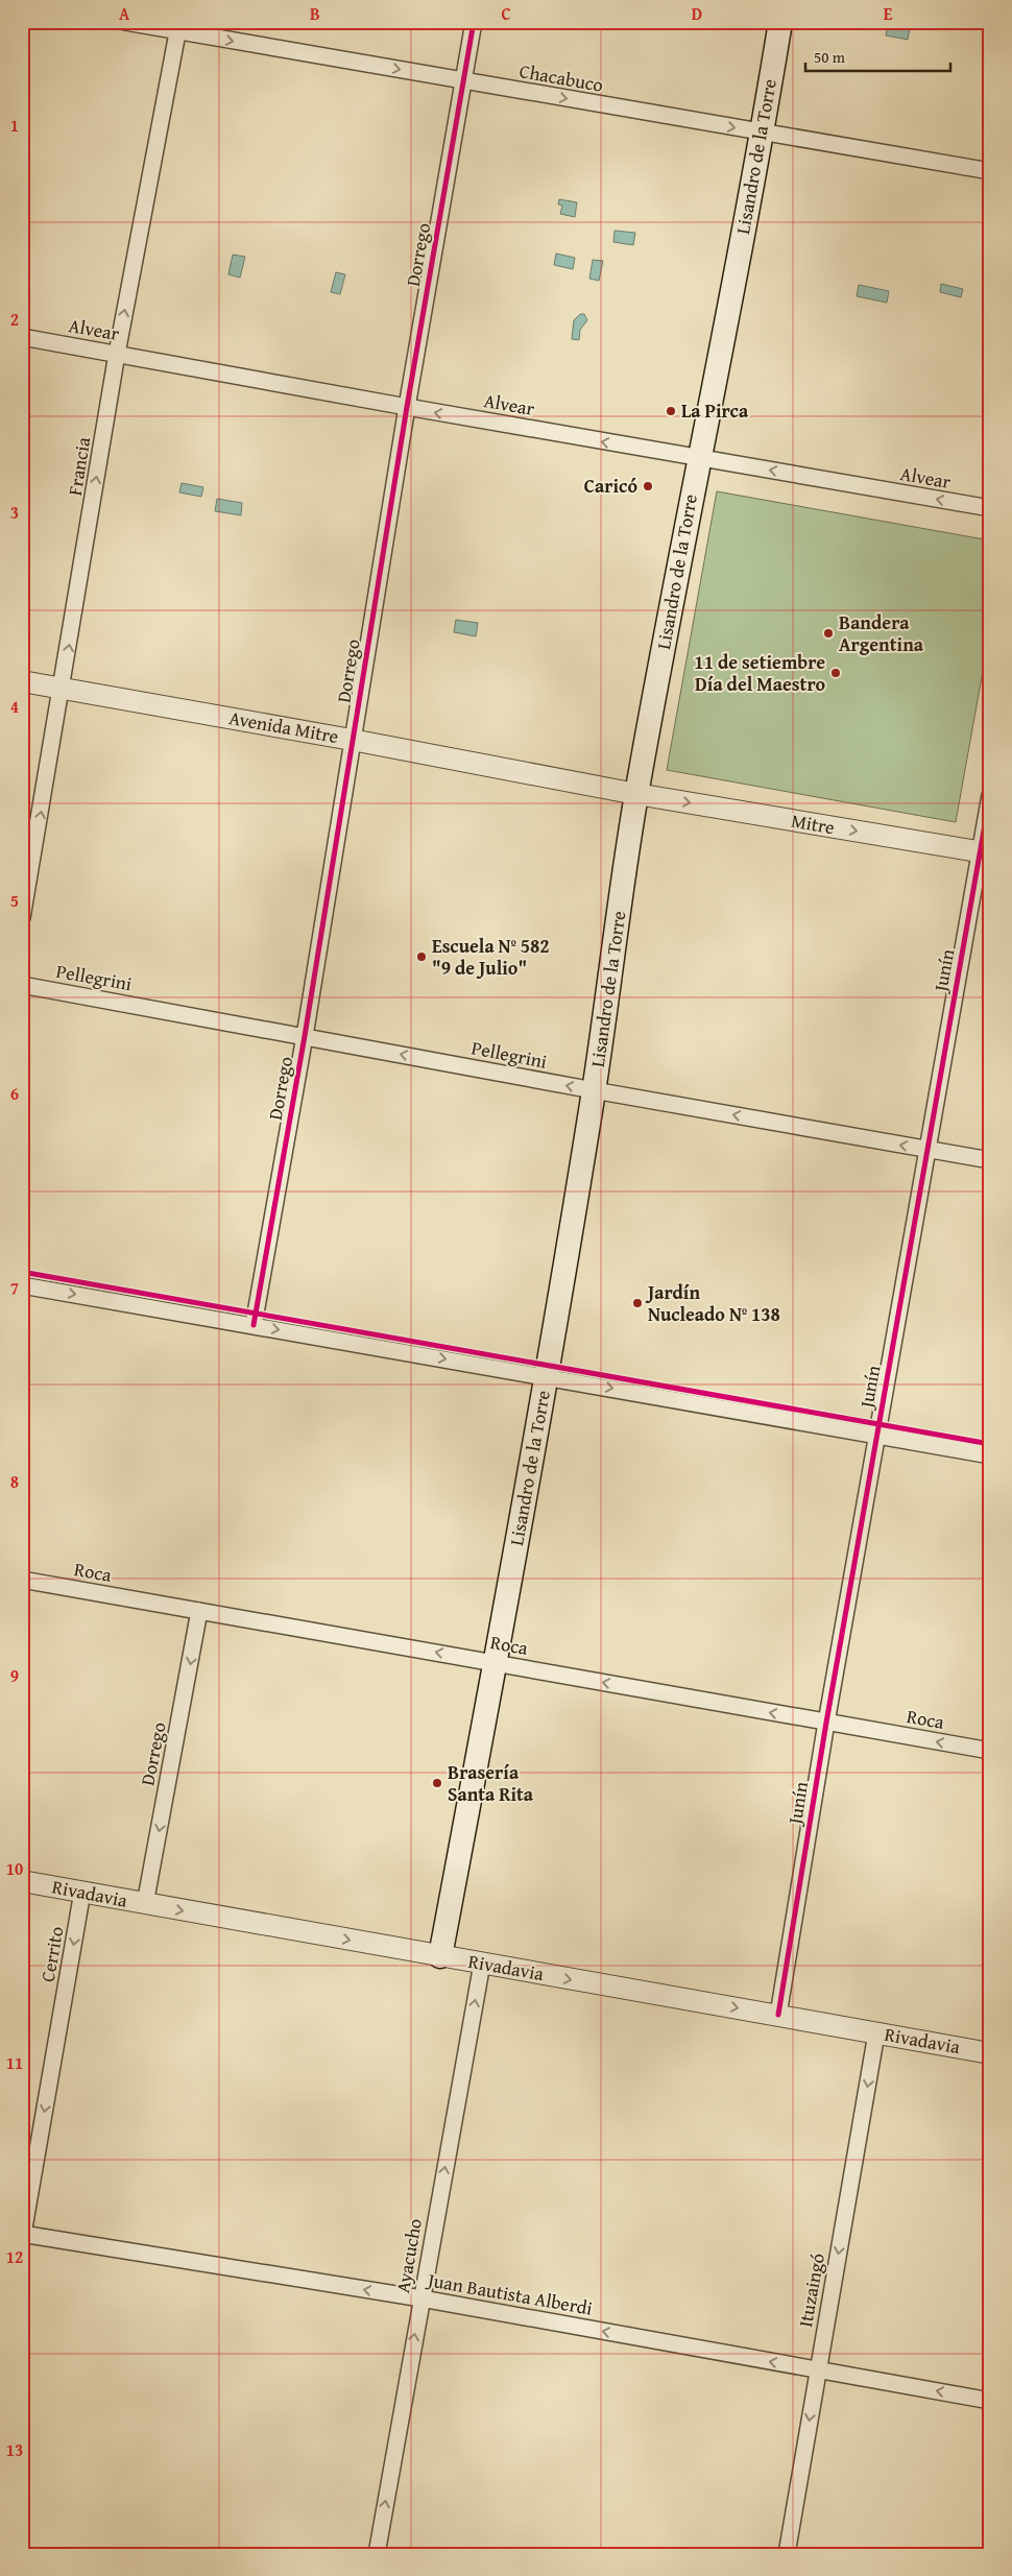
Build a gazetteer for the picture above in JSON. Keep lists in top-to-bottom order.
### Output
{
  "streets": {
    "main road": ["Lisandro de la Torre"],
    "street": [
      "Chacabuco",
      "Dorrego",
      "Alvear",
      "Francia",
      "Avenida Mitre",
      "Mitre",
      "Junín",
      "Pellegrini",
      "Roca",
      "Rivadavia",
      "Cerrito",
      "Ayacucho",
      "Ituzaingó",
      "Juan Bautista Alberdi"
    ]
  },
  "crossings": [
    ["Chacabuco", "Lisandro de la Torre"],
    ["Chacabuco", "Dorrego"],
    ["Chacabuco", "Francia"],
    ["Lisandro de la Torre", "Alvear"],
    ["Lisandro de la Torre", "Avenida Mitre"],
    ["Lisandro de la Torre", "Mitre"],
    ["Lisandro de la Torre", "Pellegrini"],
    ["Lisandro de la Torre", "Roca"],
    ["Lisandro de la Torre", "Rivadavia"],
    ["Dorrego", "Alvear"],
    ["Dorrego", "Avenida Mitre"],
    ["Dorrego", "Pellegrini"],
    ["Dorrego", "Roca"],
    ["Dorrego", "Rivadavia"],
    ["Alvear", "Francia"],
    ["Francia", "Avenida Mitre"],
    ["Avenida Mitre", "Mitre"],
    ["Mitre", "Junín"],
    ["Junín", "Pellegrini"],
    ["Junín", "Roca"],
    ["Junín", "Rivadavia"],
    ["Rivadavia", "Cerrito"],
    ["Rivadavia", "Ayacucho"],
    ["Rivadavia", "Ituzaingó"],
    ["Cerrito", "Juan Bautista Alberdi"],
    ["Ayacucho", "Juan Bautista Alberdi"],
    ["Ituzaingó", "Juan Bautista Alberdi"]
  ],
  "one_way": [
    "Chacabuco",
    "Alvear",
    "Francia",
    "Mitre",
    "Pellegrini",
    "Roca",
    "Rivadavia",
    "Cerrito",
    "Ayacucho",
    "Ituzaingó",
    "Juan Bautista Alberdi"
  ],
  "places": [
    "La Pirca",
    "Caricó",
    "Bandera Argentina",
    "11 de setiembre Día del Maestro",
    "Escuela Nº 582 \"9 de Julio\"",
    "Jardín Nucleado Nº 138",
    "Brasería Santa Rita"
  ],
  "scale_bar": "50 m",
  "grid": {
    "columns": [
      "A",
      "B",
      "C",
      "D",
      "E"
    ],
    "rows": [
      "1",
      "2",
      "3",
      "4",
      "5",
      "6",
      "7",
      "8",
      "9",
      "10",
      "11",
      "12",
      "13"
    ]
  }
}
